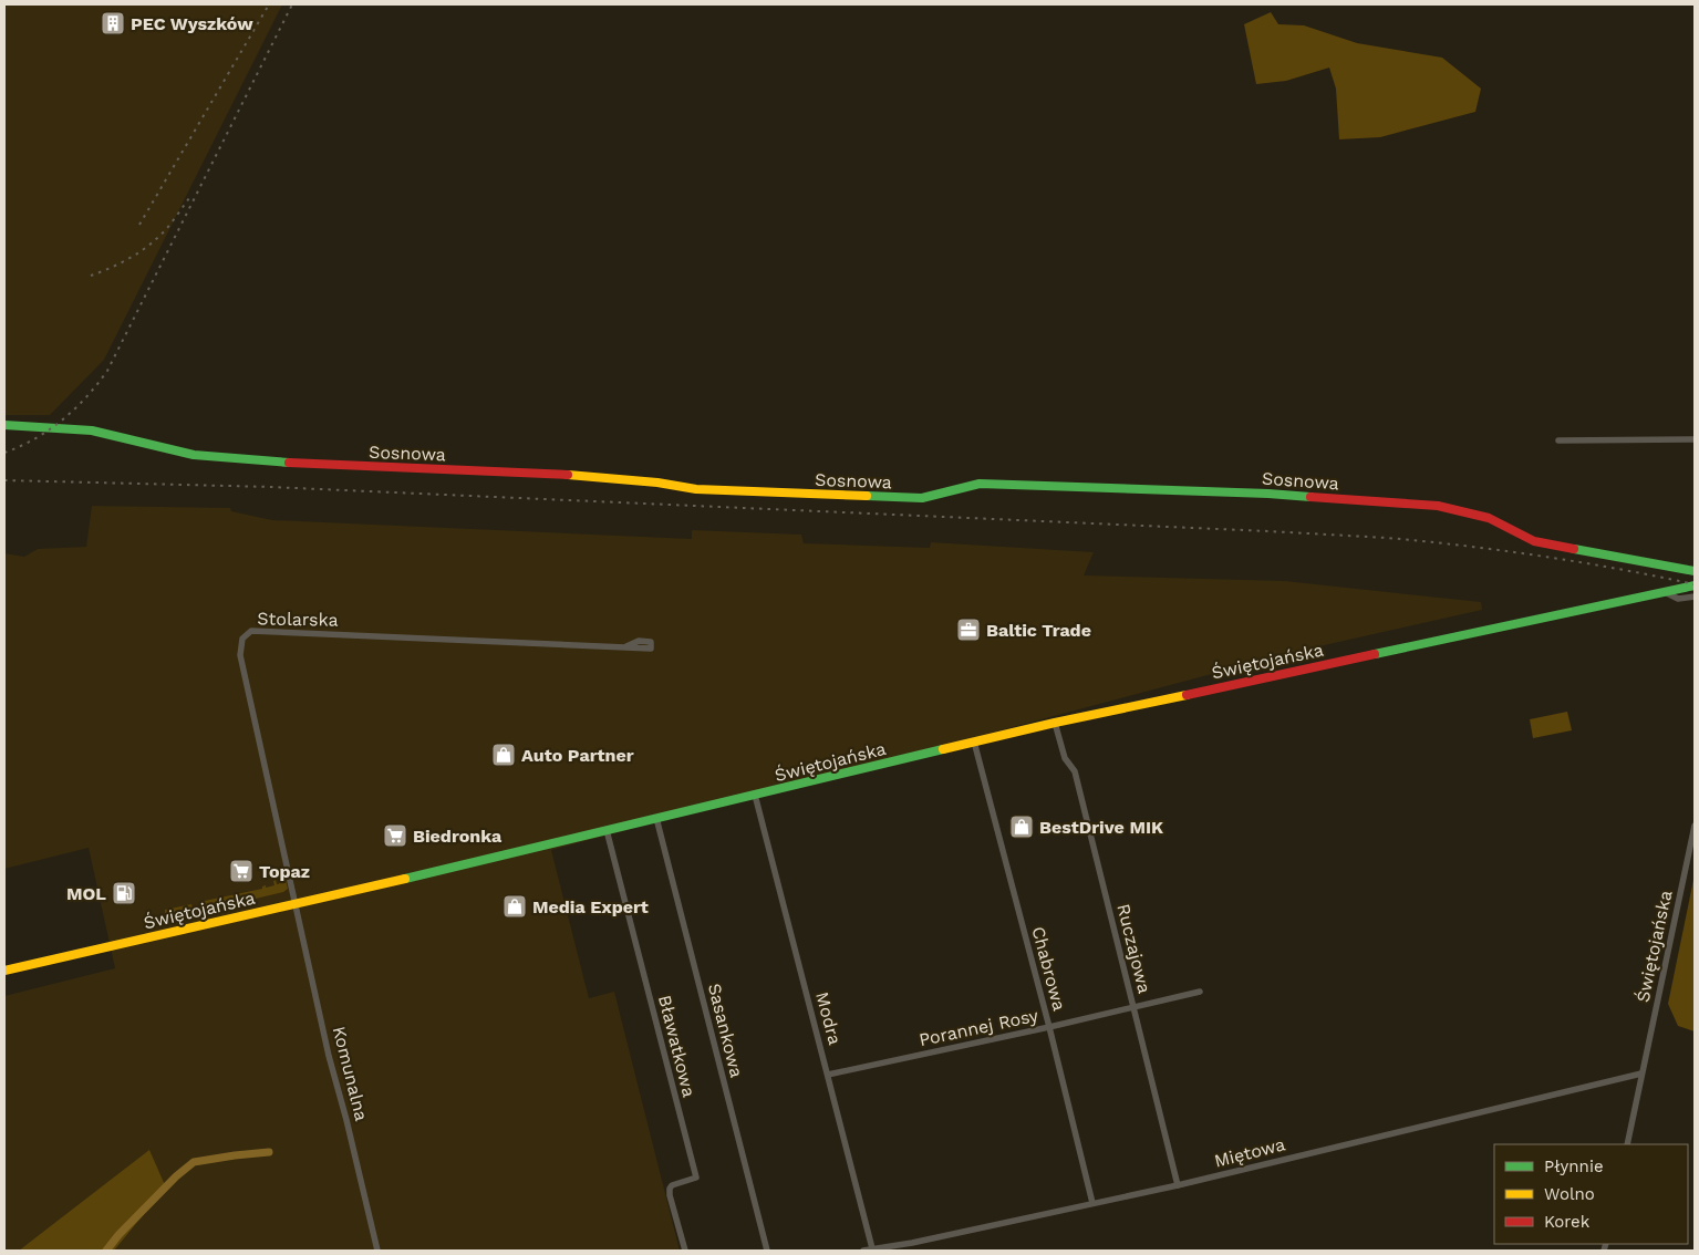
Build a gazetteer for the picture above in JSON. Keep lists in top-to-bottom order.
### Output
{
  "streets": {
    "street": [
      "Sosnowa",
      "Stolarska",
      "Świętojańska",
      "Ruczajowa",
      "Chabrowa",
      "Modra",
      "Porannej Rosy",
      "Sasankowa",
      "Bławatkowa",
      "Komunalna",
      "Miętowa"
    ]
  },
  "crossings": [
    ["Stolarska", "Świętojańska"],
    ["Stolarska", "Komunalna"],
    ["Świętojańska", "Ruczajowa"],
    ["Świętojańska", "Chabrowa"],
    ["Świętojańska", "Modra"],
    ["Świętojańska", "Sasankowa"],
    ["Świętojańska", "Bławatkowa"],
    ["Świętojańska", "Komunalna"],
    ["Świętojańska", "Miętowa"],
    ["Ruczajowa", "Porannej Rosy"],
    ["Ruczajowa", "Miętowa"],
    ["Chabrowa", "Porannej Rosy"],
    ["Chabrowa", "Miętowa"],
    ["Modra", "Porannej Rosy"],
    ["Modra", "Miętowa"]
  ],
  "places": {
    "building": ["PEC Wyszków"],
    "office": ["Baltic Trade"],
    "shop": ["Auto Partner", "BestDrive MIK", "Media Expert"],
    "supermarket": ["Biedronka", "Topaz"],
    "fuel station": ["MOL"]
  },
  "legend": ["Płynnie", "Wolno", "Korek"]
}
